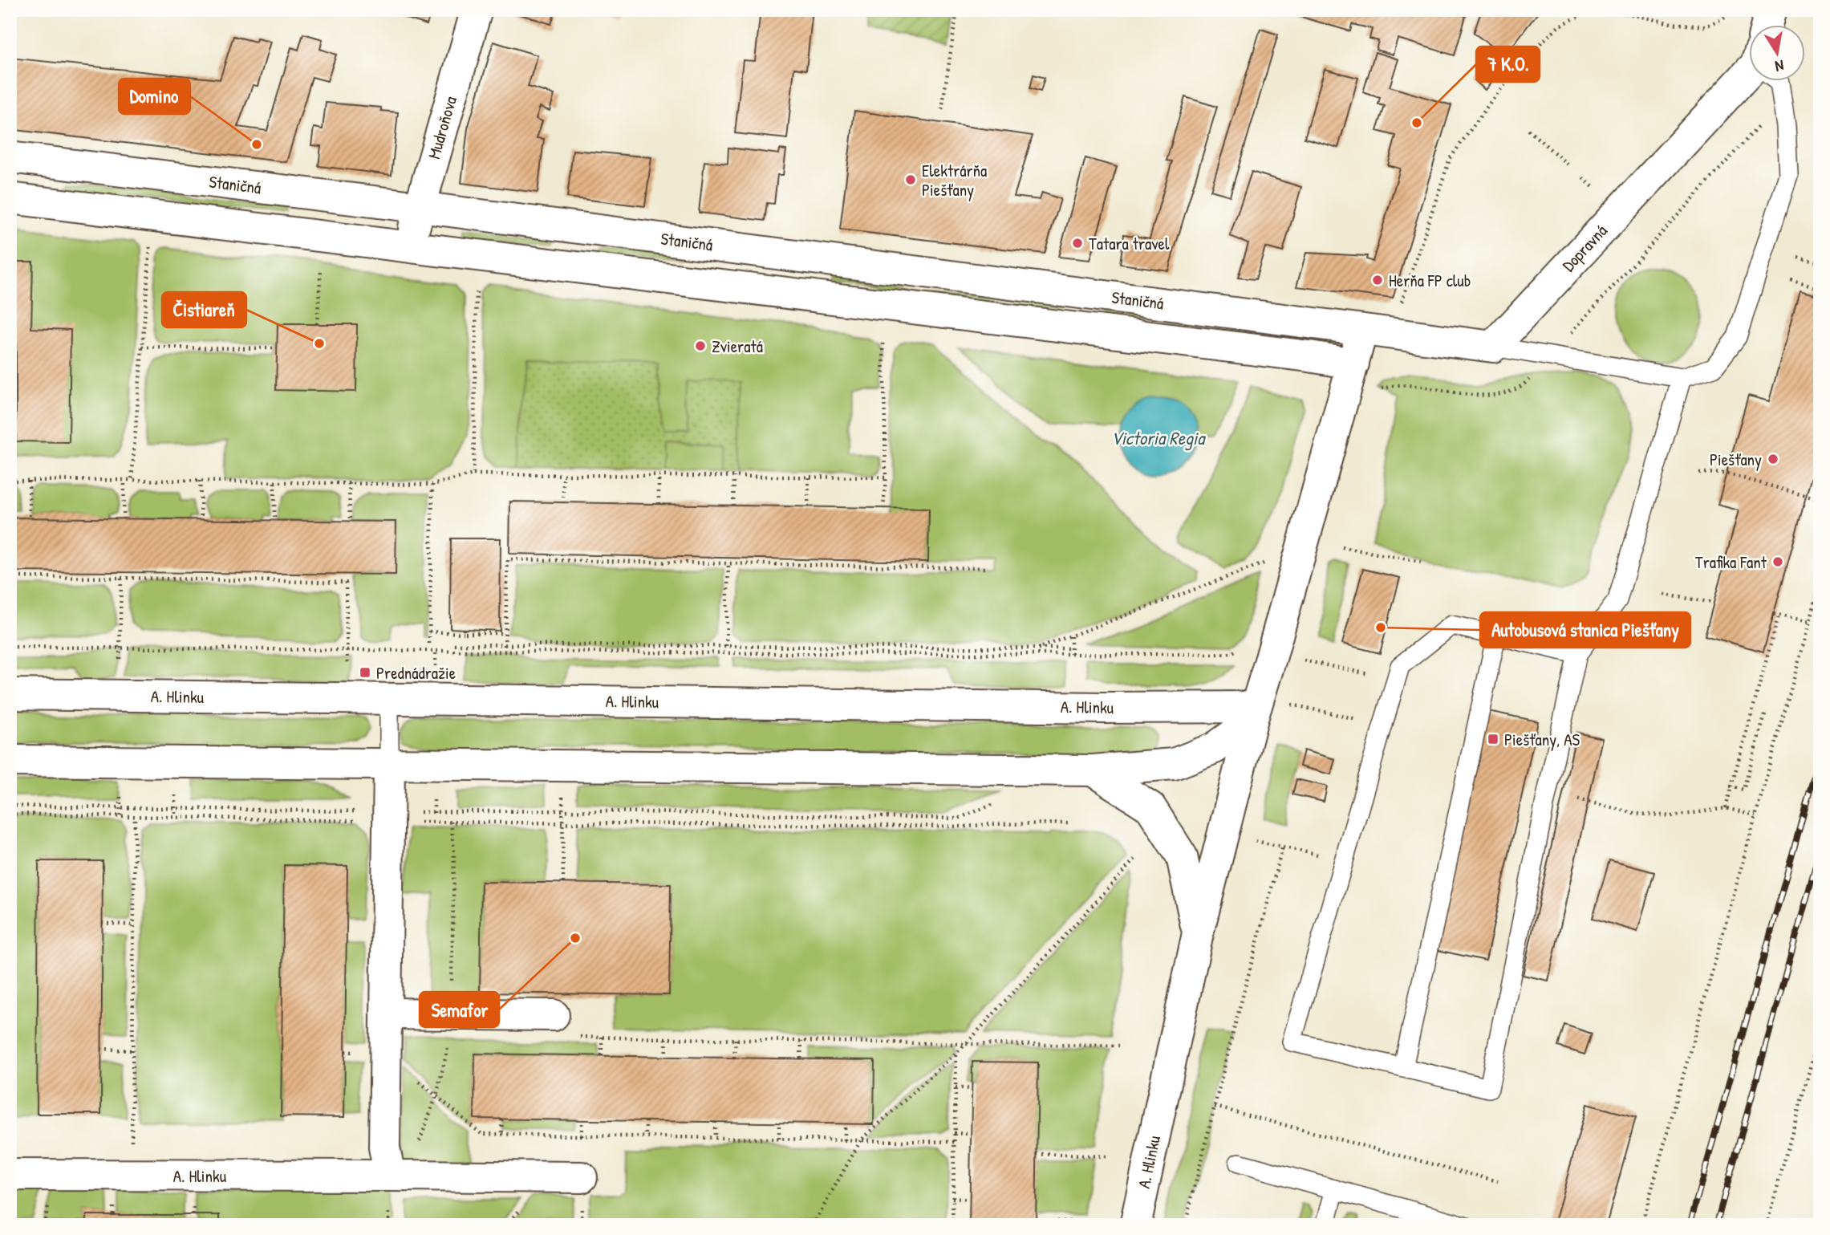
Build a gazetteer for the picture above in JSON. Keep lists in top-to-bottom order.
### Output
{
  "streets": {
    "street": [
      "Mudroňova",
      "Staničná",
      "Dopravná",
      "A. Hlinku"
    ]
  },
  "crossings": [
    ["Mudroňova", "Staničná"],
    ["Staničná", "A. Hlinku"]
  ],
  "water": ["Victoria Regia"],
  "places": {
    "other": [
      "7 K.O.",
      "Domino",
      "Elektrárňa Piešťany",
      "Tatara travel",
      "Herňa FP club",
      "Čistiareň",
      "Zvieratá",
      "Piešťany",
      "Trafika Fant",
      "Autobusová stanica Piešťany",
      "Semafor"
    ],
    "transit": ["Prednádražie", "Piešťany, AS"]
  },
  "north": "bottom"
}
